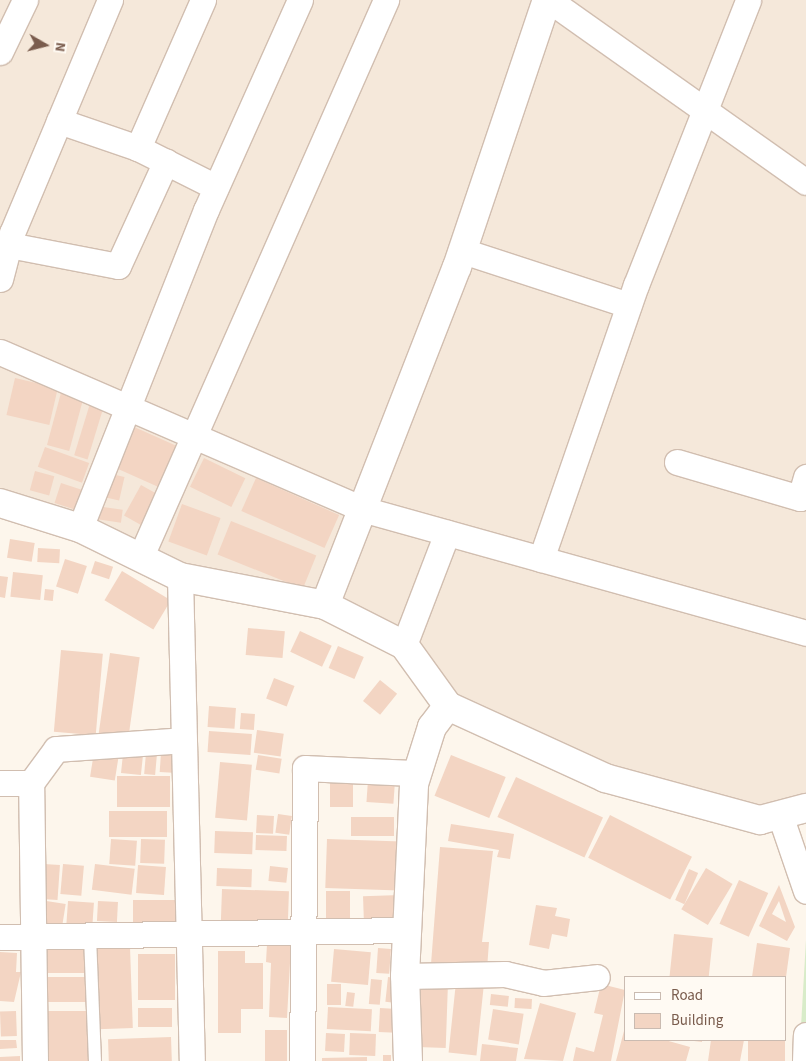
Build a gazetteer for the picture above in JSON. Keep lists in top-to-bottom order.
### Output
{
  "legend": ["Road", "Building"],
  "north": "right"
}
